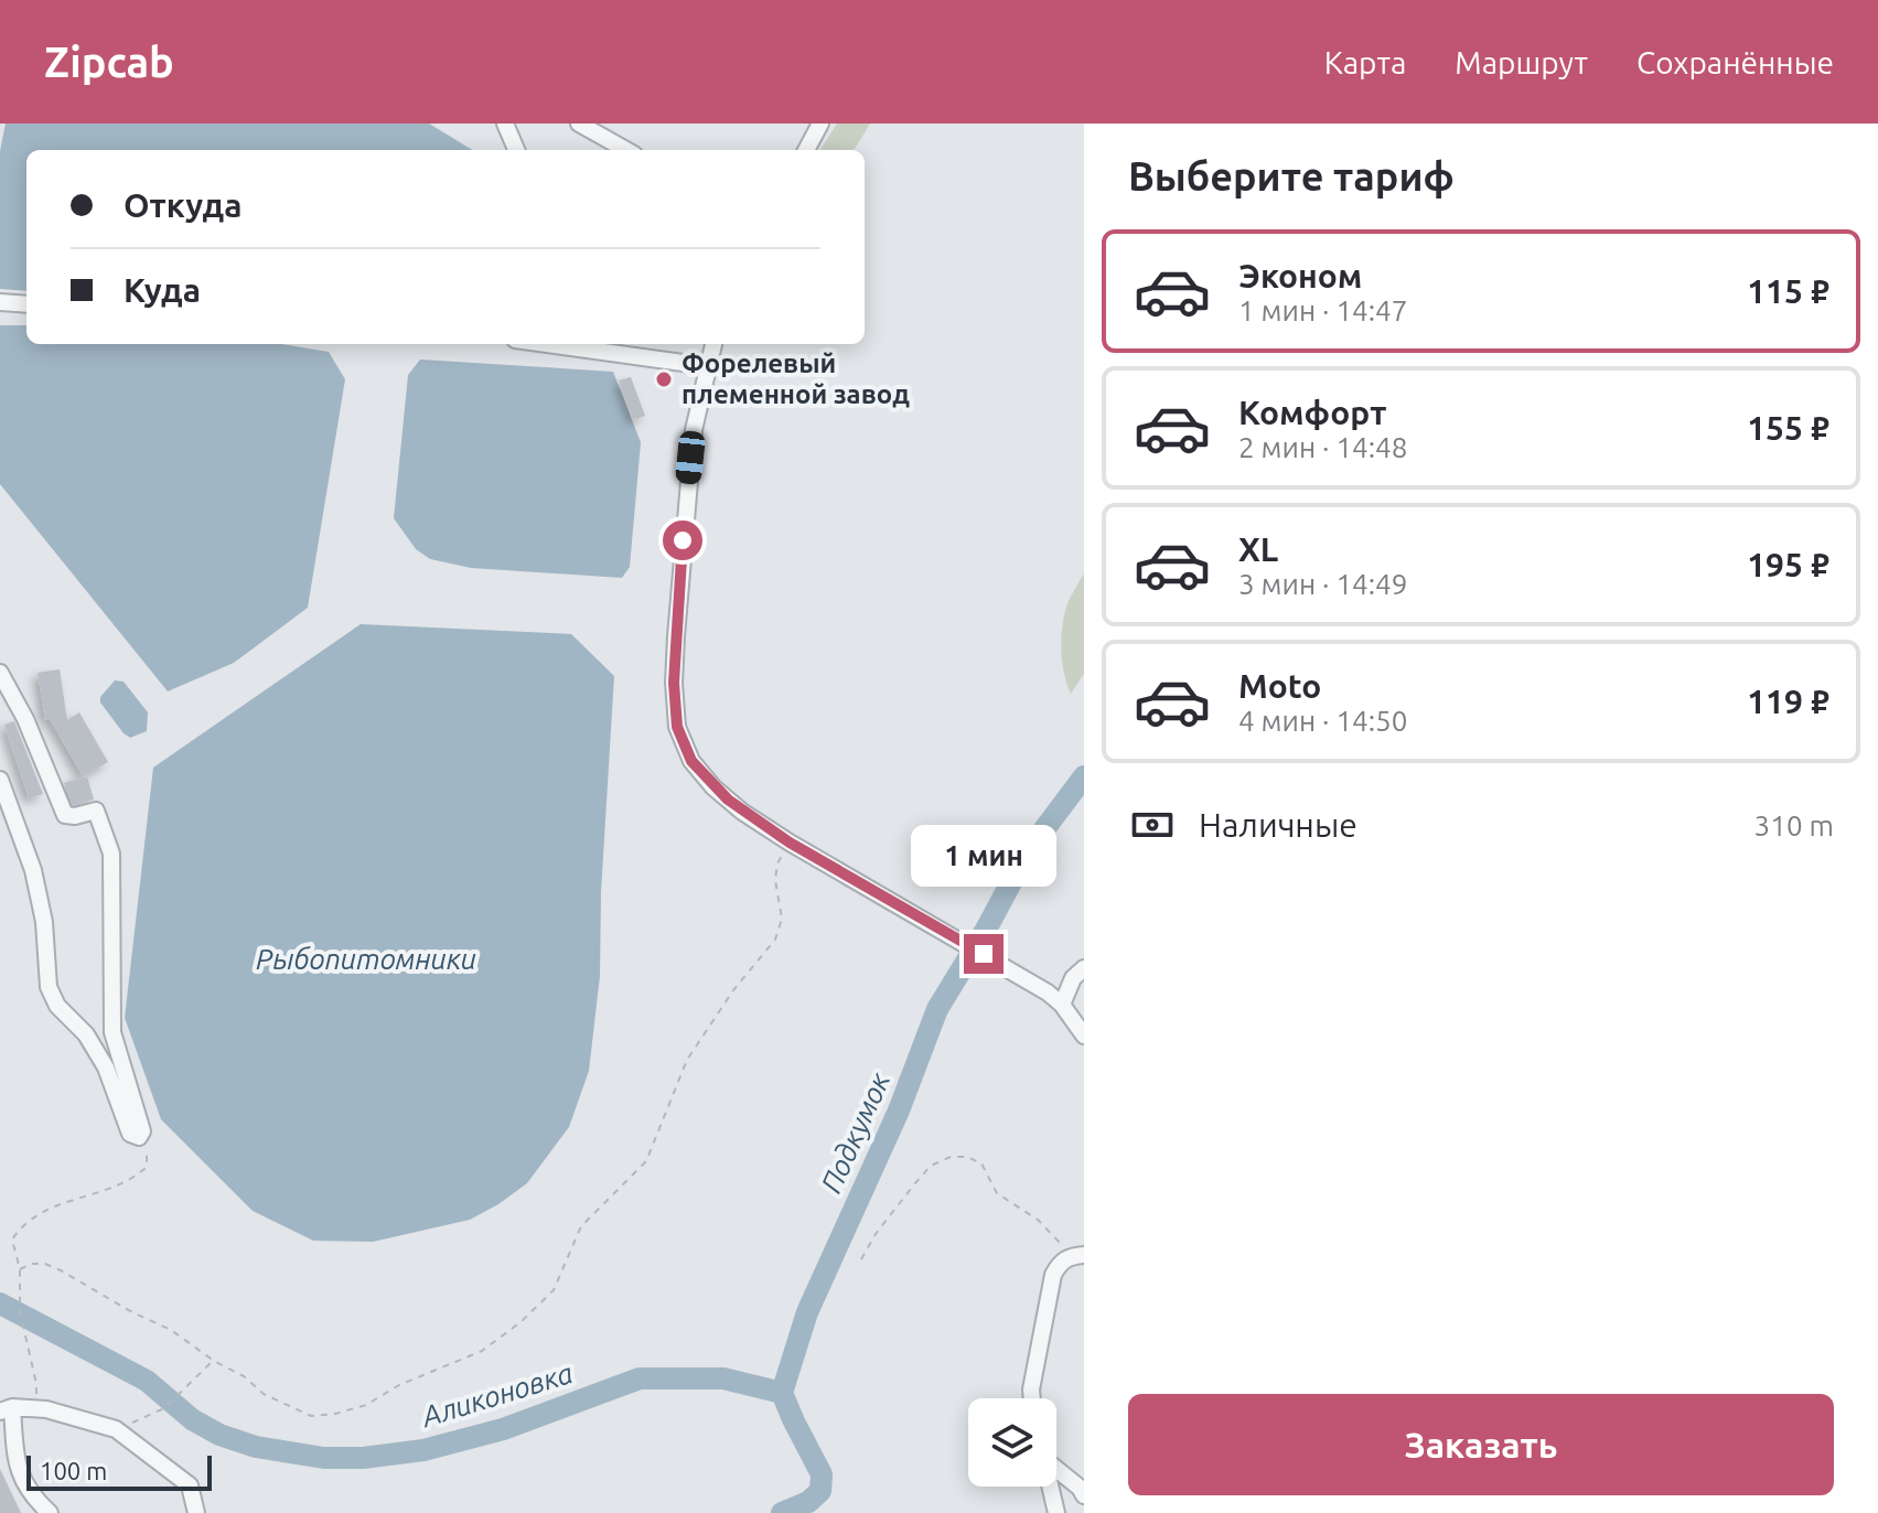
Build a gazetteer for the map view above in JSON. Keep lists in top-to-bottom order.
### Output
{
  "water": ["Рыбопитомники", "Подкумок", "Аликоновка"],
  "places": ["Форелевый племенной завод"],
  "scale_bar": "100 m",
  "page": {
    "header": "Zipcab",
    "nav": ["Карта", "Маршрут", "Сохранённые"],
    "heading": "Выберите тариф",
    "banner": ["Откуда", "Куда"],
    "list": [
      {
        "name": "Эконом",
        "note": "1 мин · 14:47",
        "value": "115 ₽"
      },
      {
        "name": "Комфорт",
        "note": "2 мин · 14:48",
        "value": "155 ₽"
      },
      {
        "name": "XL",
        "note": "3 мин · 14:49",
        "value": "195 ₽"
      },
      {
        "name": "Moto",
        "note": "4 мин · 14:50",
        "value": "119 ₽"
      }
    ],
    "pay": ["Наличные", "310 m"],
    "bubble": "1 мин",
    "buttons": "Заказать",
    "scale": "100 m"
  }
}
